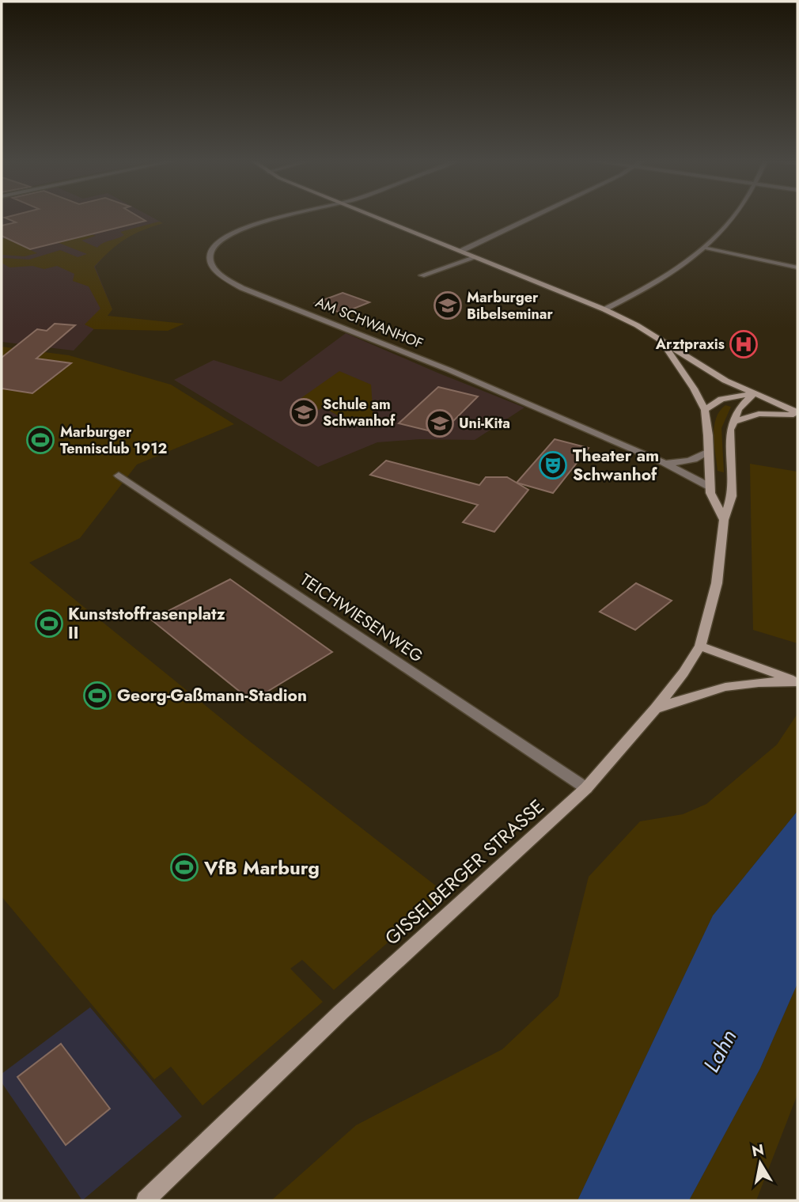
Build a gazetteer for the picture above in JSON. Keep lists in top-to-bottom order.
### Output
{
  "streets": {
    "main road": ["GISSELBERGER STRASSE"],
    "street": ["AM SCHWANHOF", "TEICHWIESENWEG"]
  },
  "crossings": [
    ["TEICHWIESENWEG", "GISSELBERGER STRASSE"]
  ],
  "water": ["Lahn"],
  "places": {
    "school or university": ["Marburger Bibelseminar", "Schule am Schwanhof", "Uni-Kita"],
    "hospital": ["Arztpraxis"],
    "sports": [
      "Marburger Tennisclub 1912",
      "Kunststoffrasenplatz II",
      "Georg-Gaßmann-Stadion",
      "VfB Marburg"
    ],
    "theatre": ["Theater am Schwanhof"]
  },
  "north": "top"
}
